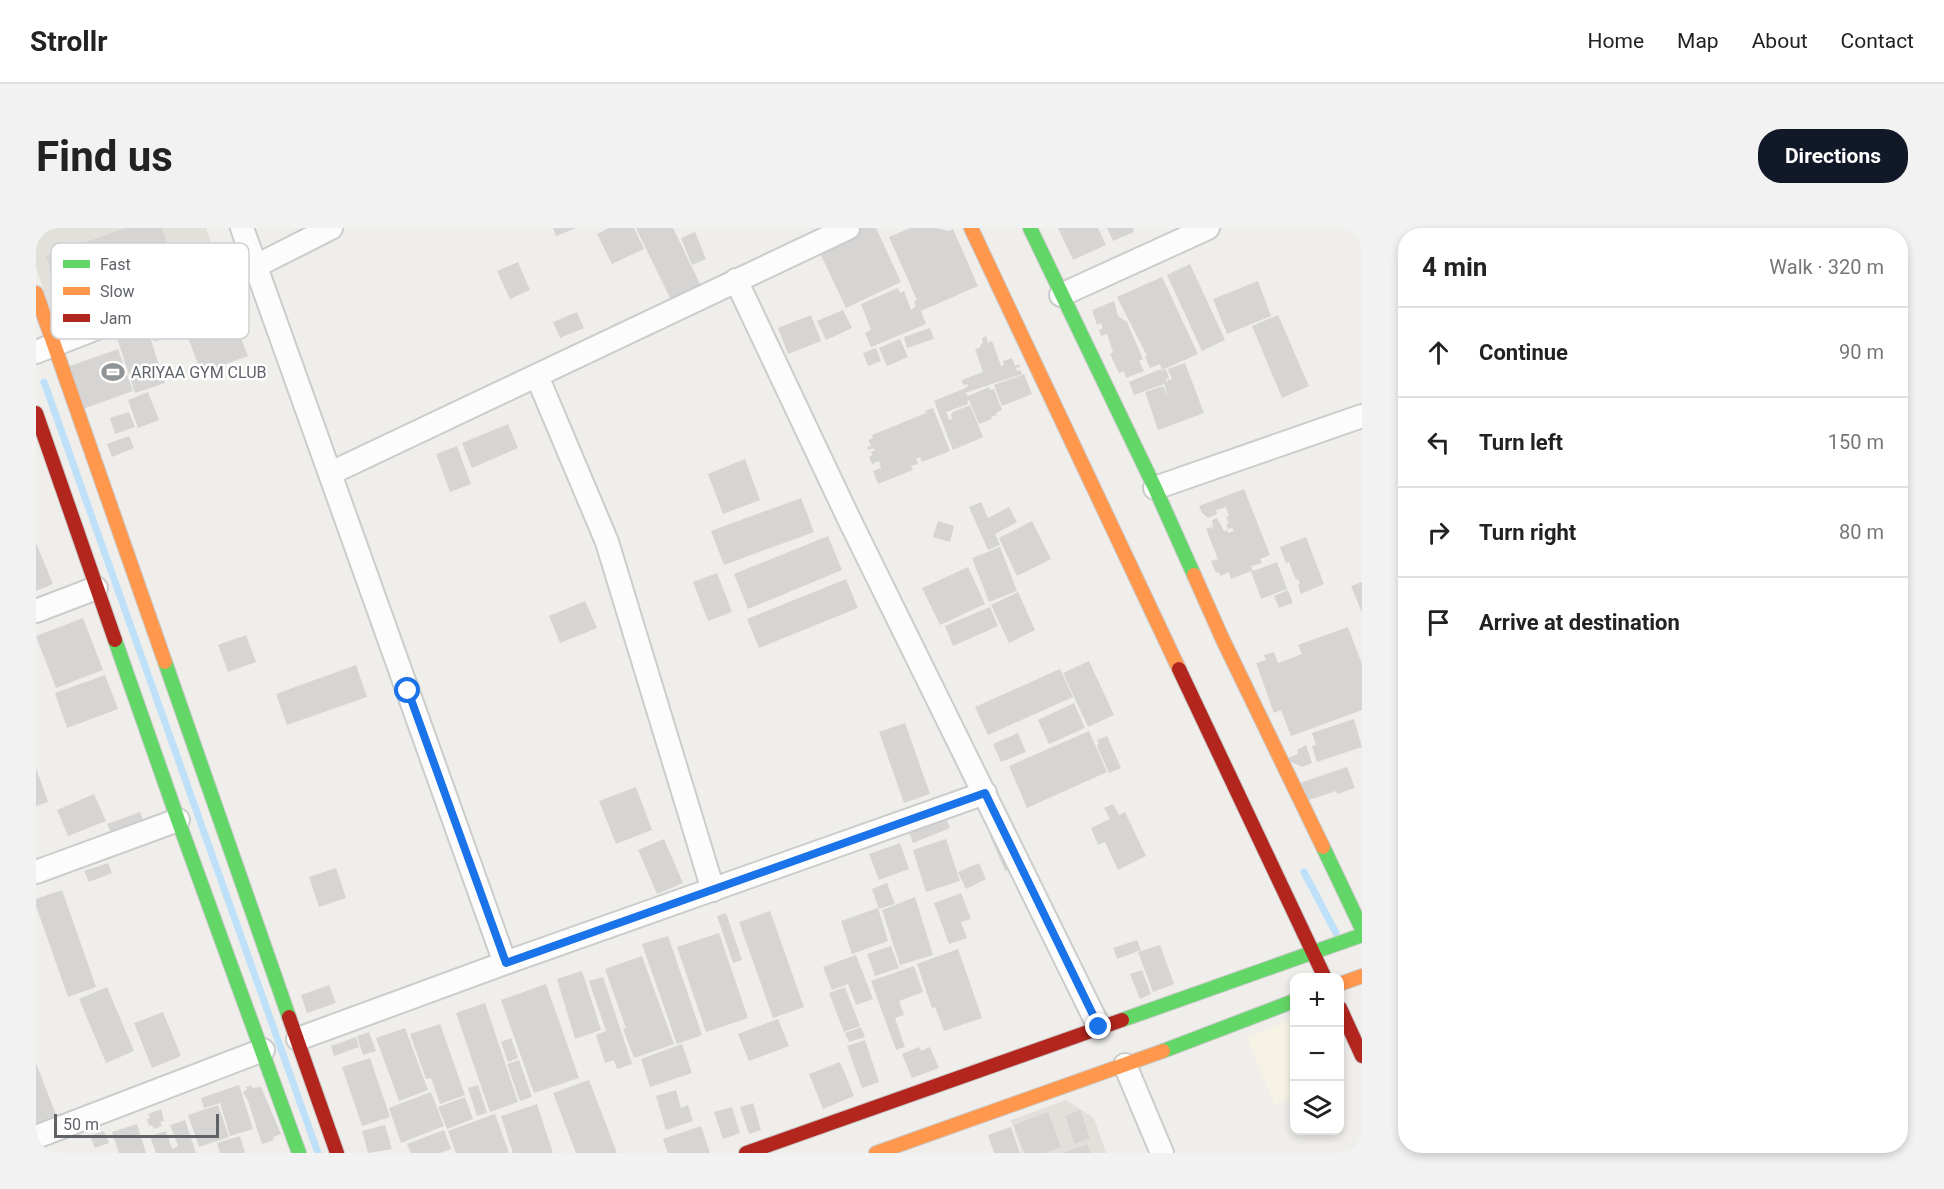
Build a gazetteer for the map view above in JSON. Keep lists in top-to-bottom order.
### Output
{
  "places": {
    "sports": ["ARIYAA GYM CLUB"]
  },
  "legend": ["Fast", "Slow", "Jam"],
  "scale_bar": "50 m",
  "page": {
    "header": "Strollr",
    "nav": [
      "Home",
      "Map",
      "About",
      "Contact"
    ],
    "buttons": "Directions",
    "title": "Find us",
    "heading": ["4 min", "Walk · 320 m"],
    "list": [
      ["Continue", "90 m"],
      ["Turn left", "150 m"],
      ["Turn right", "80 m"],
      "Arrive at destination"
    ],
    "map_buttons": ["+", "−"],
    "scale": "50 m"
  }
}
